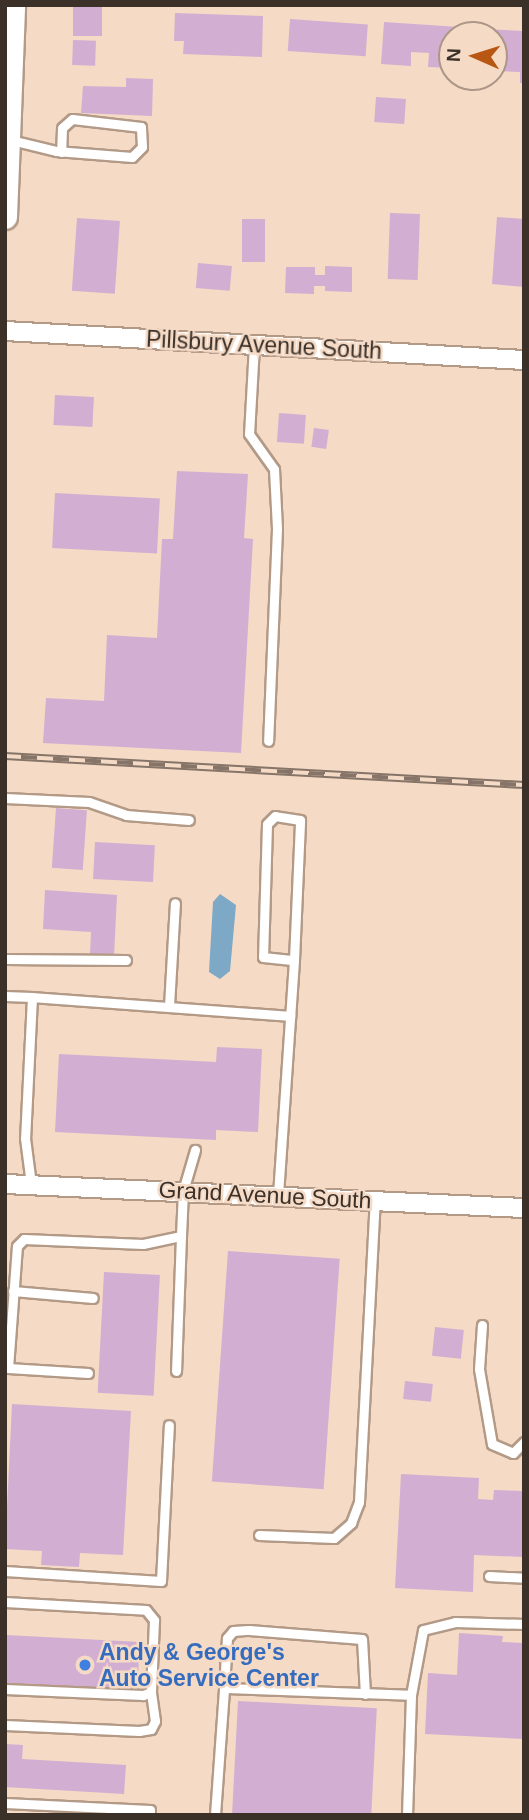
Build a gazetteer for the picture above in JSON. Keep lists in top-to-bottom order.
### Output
{
  "streets": {
    "street": ["Pillsbury Avenue South", "Grand Avenue South"]
  },
  "places": ["Andy & George's Auto Service Center"],
  "north": "left"
}
